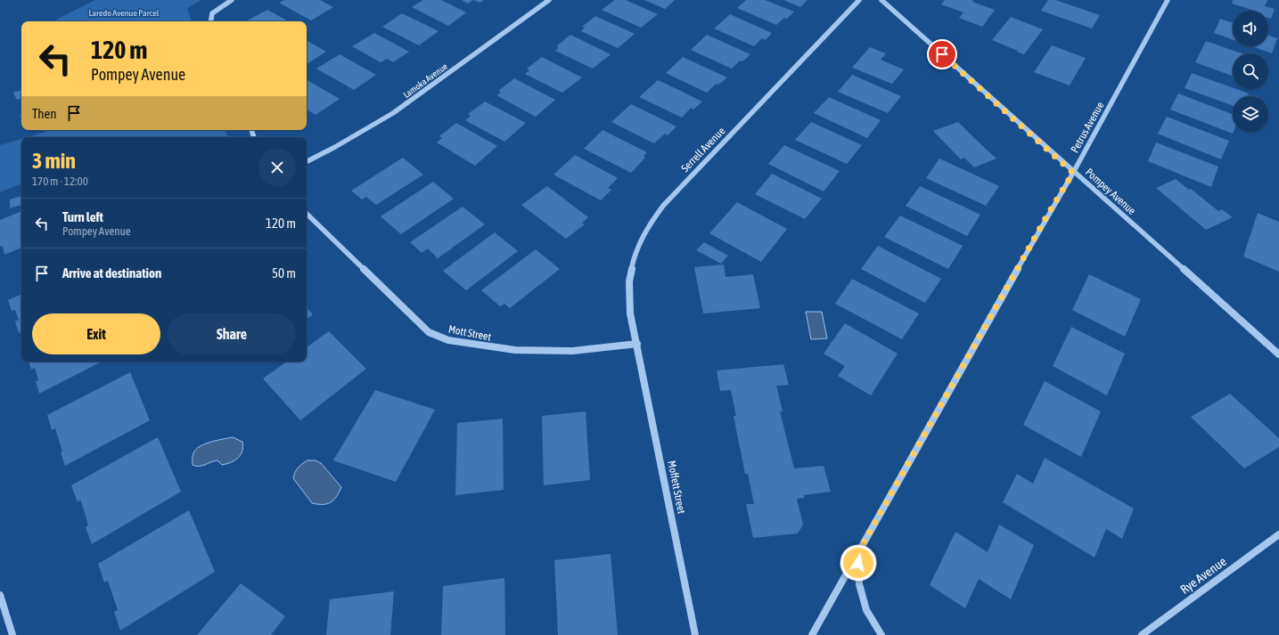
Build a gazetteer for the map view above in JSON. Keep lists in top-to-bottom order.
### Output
{
  "streets": {
    "street": [
      "Lamoka Avenue",
      "Petrus Avenue",
      "Serrell Avenue",
      "Pompey Avenue",
      "Mott Street",
      "Moffett Street",
      "Rye Avenue"
    ]
  },
  "crossings": [
    ["Petrus Avenue", "Pompey Avenue"],
    ["Serrell Avenue", "Mott Street"],
    ["Serrell Avenue", "Moffett Street"],
    ["Mott Street", "Moffett Street"]
  ],
  "parks": ["Laredo Avenue Parcel"],
  "page": {
    "turn": ["120 m", "Pompey Avenue"],
    "then": "Then",
    "heading": ["3 min", "170 m · 12:00"],
    "list": [
      {
        "name": "Turn left",
        "note": "Pompey Avenue",
        "value": "120 m"
      },
      {
        "name": "Arrive at destination",
        "value": "50 m"
      }
    ],
    "buttons": ["Exit", "Share"]
  }
}
